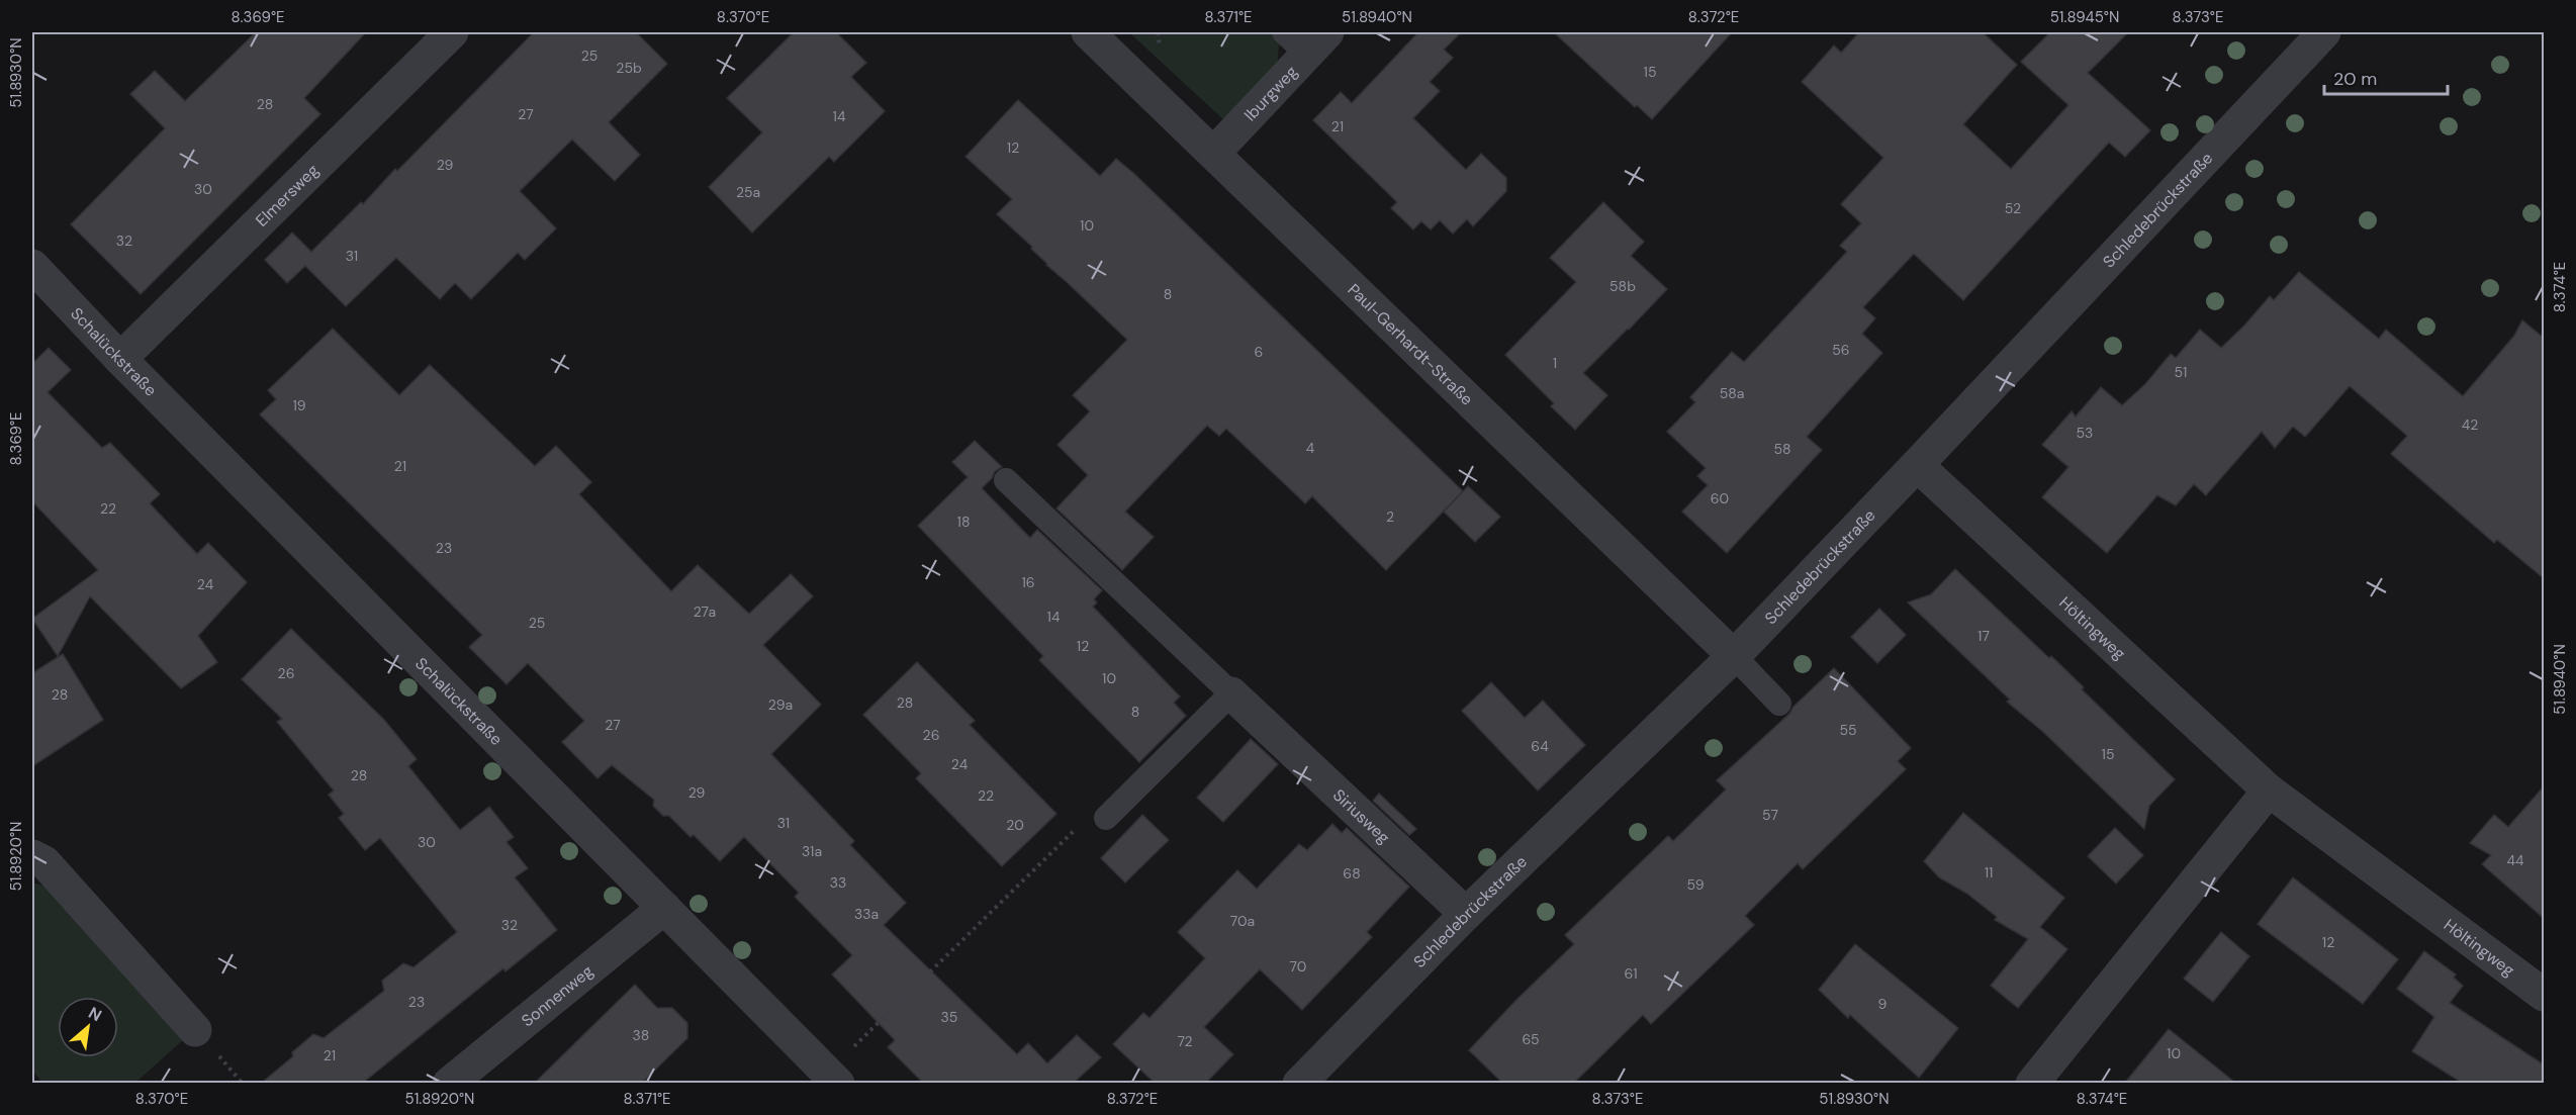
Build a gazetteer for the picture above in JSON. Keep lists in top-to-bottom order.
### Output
{
  "streets": {
    "street": [
      "Iburgweg",
      "Elmersweg",
      "Schledebrückstraße",
      "Paul-Gerhardt-Straße",
      "Schalückstraße",
      "Höltingweg",
      "Siriusweg",
      "Sonnenweg"
    ]
  },
  "crossings": [
    ["Iburgweg", "Paul-Gerhardt-Straße"],
    ["Elmersweg", "Schalückstraße"],
    ["Schledebrückstraße", "Paul-Gerhardt-Straße"],
    ["Schledebrückstraße", "Höltingweg"],
    ["Schledebrückstraße", "Siriusweg"],
    ["Schalückstraße", "Sonnenweg"]
  ],
  "house_numbers": [
    "25",
    "25b",
    "15",
    "28",
    "27",
    "14",
    "21",
    "12",
    "29",
    "30",
    "25a",
    "52",
    "10",
    "32",
    "31",
    "58b",
    "8",
    "56",
    "6",
    "1",
    "51",
    "58a",
    "19",
    "42",
    "53",
    "4",
    "58",
    "21",
    "60",
    "22",
    "2",
    "18",
    "23",
    "16",
    "24",
    "27a",
    "14",
    "25",
    "17",
    "12",
    "26",
    "10",
    "28",
    "28",
    "29a",
    "8",
    "27",
    "55",
    "26",
    "64",
    "15",
    "24",
    "28",
    "29",
    "22",
    "57",
    "31",
    "20",
    "30",
    "31a",
    "44",
    "11",
    "68",
    "33",
    "59",
    "33a",
    "70a",
    "32",
    "12",
    "70",
    "61",
    "23",
    "9",
    "35",
    "38",
    "65",
    "72",
    "10",
    "21"
  ],
  "scale_bar": "20 m",
  "north": "top right",
  "coordinates": [
    "8.369°E",
    "8.370°E",
    "8.371°E",
    "51.8940°N",
    "8.372°E",
    "51.8945°N",
    "8.373°E",
    "51.8930°N",
    "8.374°E",
    "51.8920°N"
  ]
}
